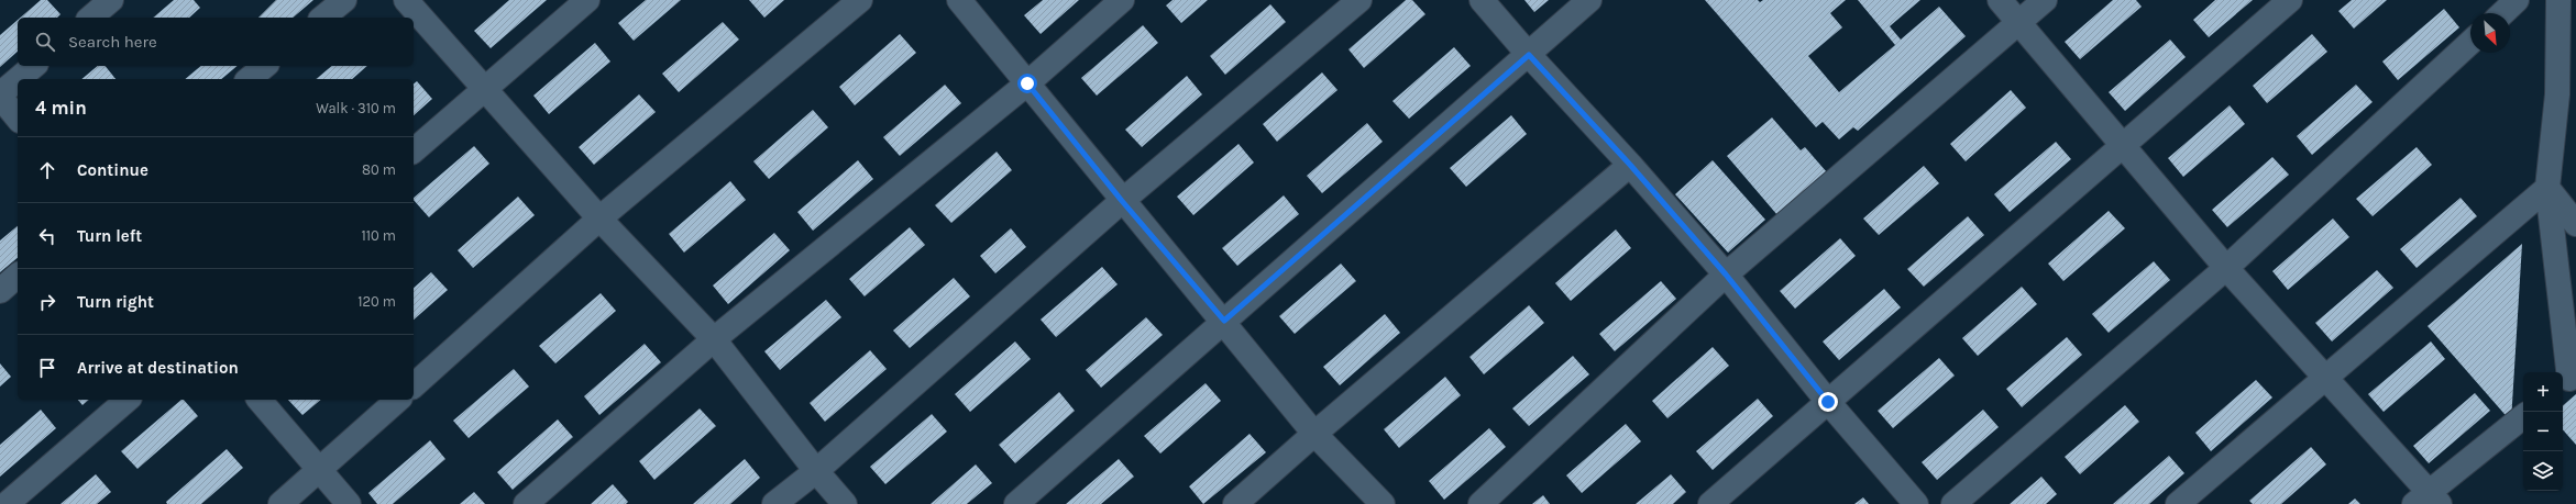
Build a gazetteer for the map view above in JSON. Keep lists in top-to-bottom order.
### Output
{
  "north": "bottom right",
  "page": {
    "search": "Search here",
    "heading": ["4 min", "Walk · 310 m"],
    "list": [
      ["Continue", "80 m"],
      ["Turn left", "110 m"],
      ["Turn right", "120 m"],
      "Arrive at destination"
    ],
    "map_buttons": ["+", "−"]
  }
}
